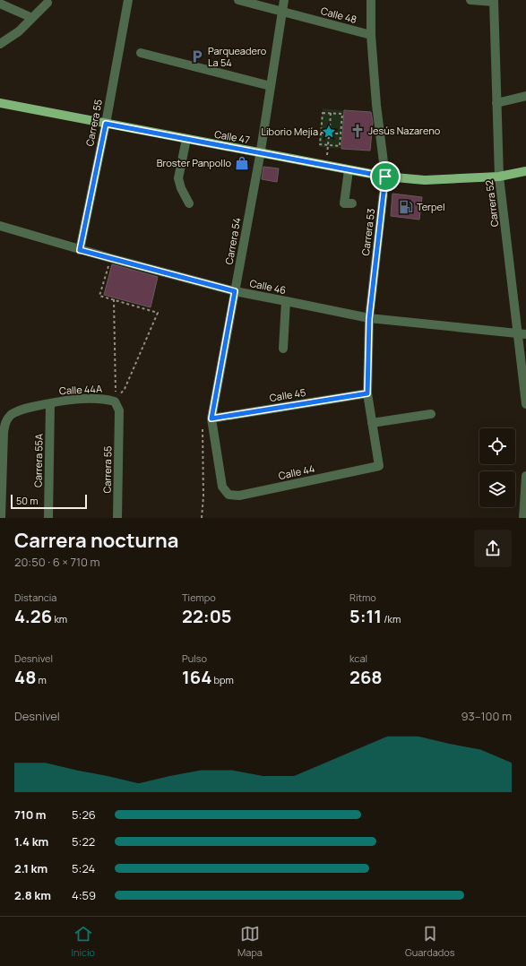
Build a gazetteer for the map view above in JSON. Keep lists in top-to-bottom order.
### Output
{
  "streets": {
    "main road": ["Calle 47"],
    "street": [
      "Calle 48",
      "Carrera 55",
      "Carrera 52",
      "Carrera 53",
      "Carrera 54",
      "Calle 46",
      "Calle 44A",
      "Calle 45",
      "Carrera 55A",
      "Calle 44"
    ]
  },
  "crossings": [
    ["Calle 48", "Carrera 53"],
    ["Calle 48", "Carrera 54"],
    ["Carrera 55", "Calle 47"],
    ["Carrera 55", "Calle 46"],
    ["Carrera 55", "Calle 44A"],
    ["Calle 47", "Carrera 52"],
    ["Calle 47", "Carrera 53"],
    ["Calle 47", "Carrera 54"],
    ["Carrera 52", "Calle 46"],
    ["Carrera 53", "Calle 46"],
    ["Carrera 53", "Calle 45"],
    ["Carrera 53", "Calle 44"],
    ["Carrera 54", "Calle 46"],
    ["Carrera 54", "Calle 45"],
    ["Carrera 54", "Calle 44"],
    ["Calle 44A", "Carrera 55A"]
  ],
  "places": {
    "parking": ["Parqueadero La 54"],
    "church": ["Jesús Nazareno"],
    "place": ["Liborio Mejía"],
    "shop": ["Broster Panpollo"],
    "fuel station": ["Terpel"]
  },
  "scale_bar": "50 m",
  "page": {
    "scale": "50 m",
    "heading": ["Carrera nocturna", "20:50 · 6 × 710 m"],
    "stats": [
      ["Distancia", "4.26 km"],
      ["Tiempo", "22:05"],
      ["Ritmo", "5:11 /km"],
      ["Desnivel", "48 m"],
      ["Pulso", "164 bpm"],
      ["kcal", "268"]
    ],
    "chart": ["Desnivel", "93–100 m"],
    "list": [
      {
        "name": "710 m",
        "note": "5:26"
      },
      {
        "name": "1.4 km",
        "note": "5:22"
      },
      {
        "name": "2.1 km",
        "note": "5:24"
      },
      {
        "name": "2.8 km",
        "note": "4:59"
      }
    ],
    "tabs": ["Inicio", "Mapa", "Guardados"]
  }
}
